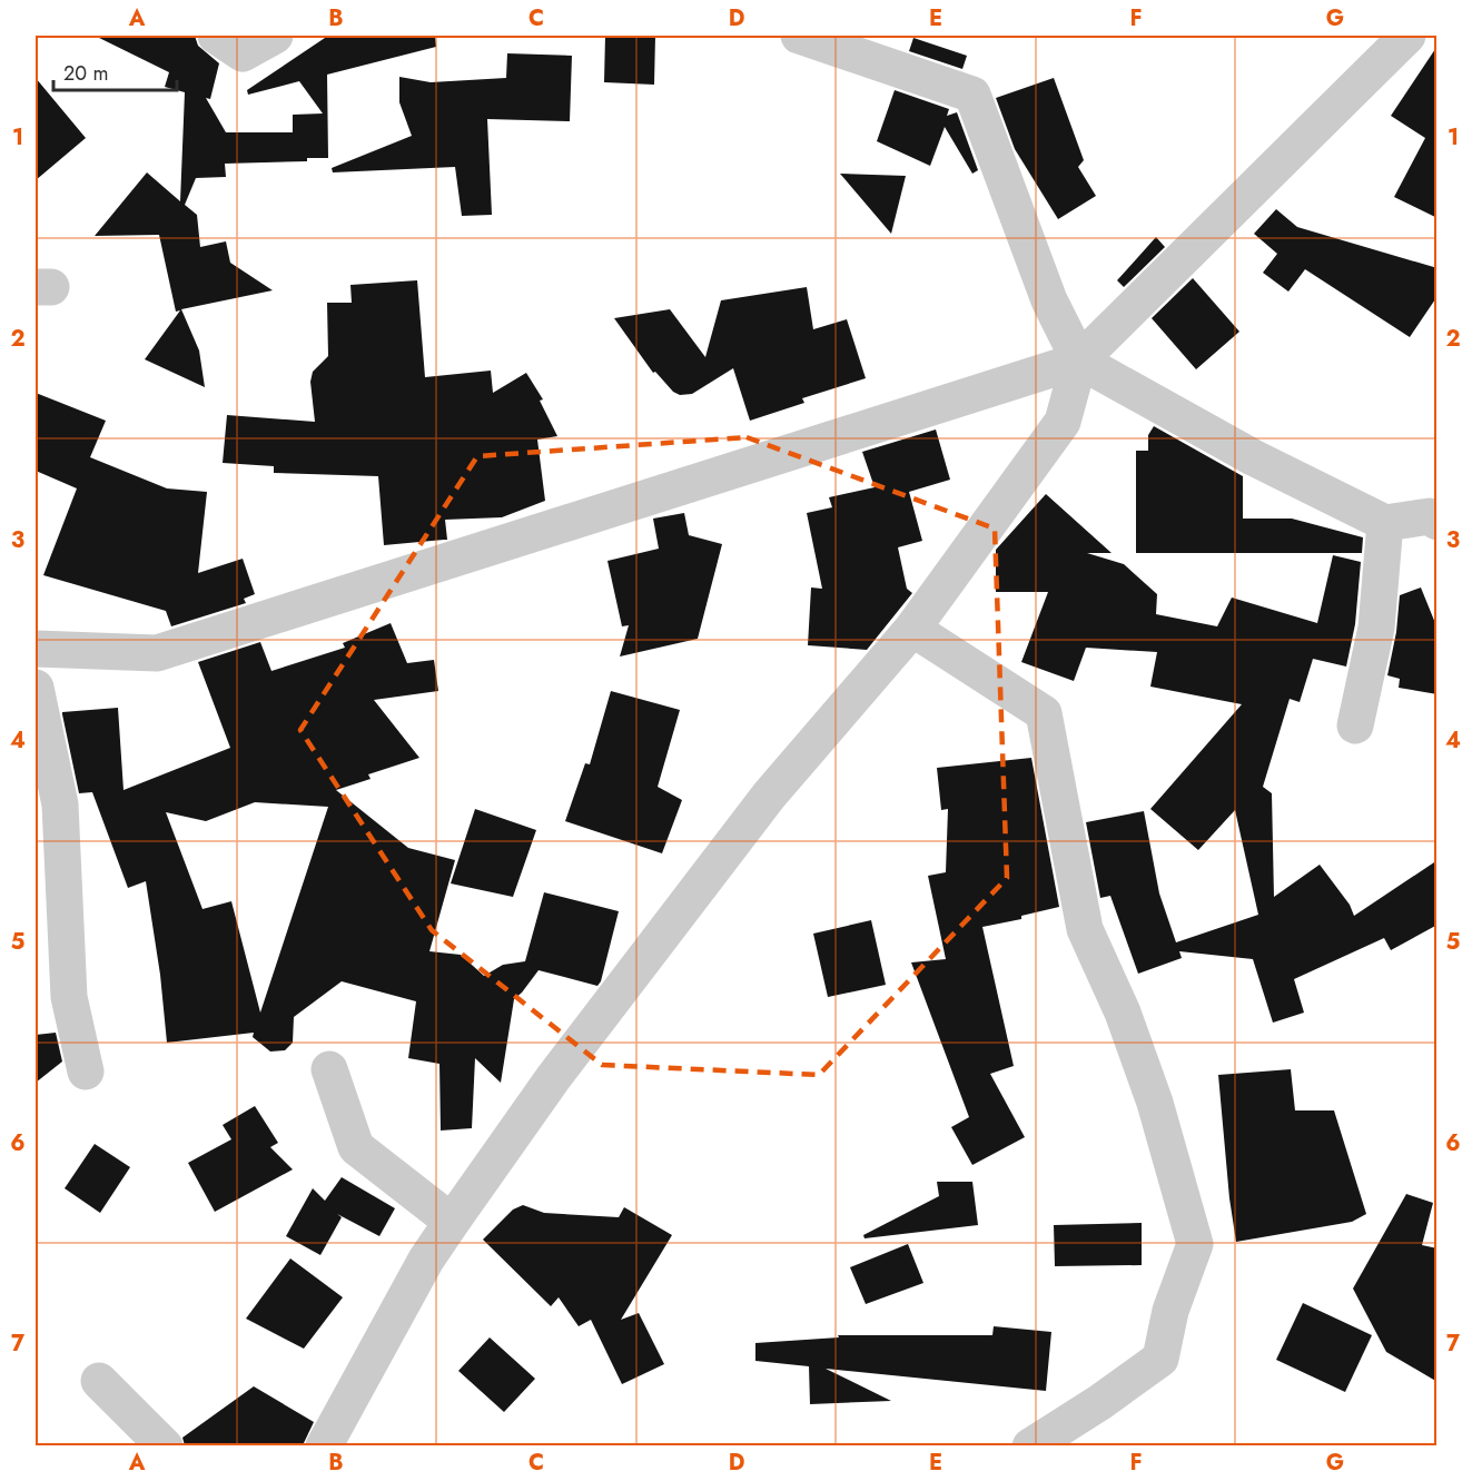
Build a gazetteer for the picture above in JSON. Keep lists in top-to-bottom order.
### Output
{
  "scale_bar": "20 m",
  "grid": {
    "columns": [
      "A",
      "B",
      "C",
      "D",
      "E",
      "F",
      "G"
    ],
    "rows": [
      "1",
      "2",
      "3",
      "4",
      "5",
      "6",
      "7"
    ]
  }
}
